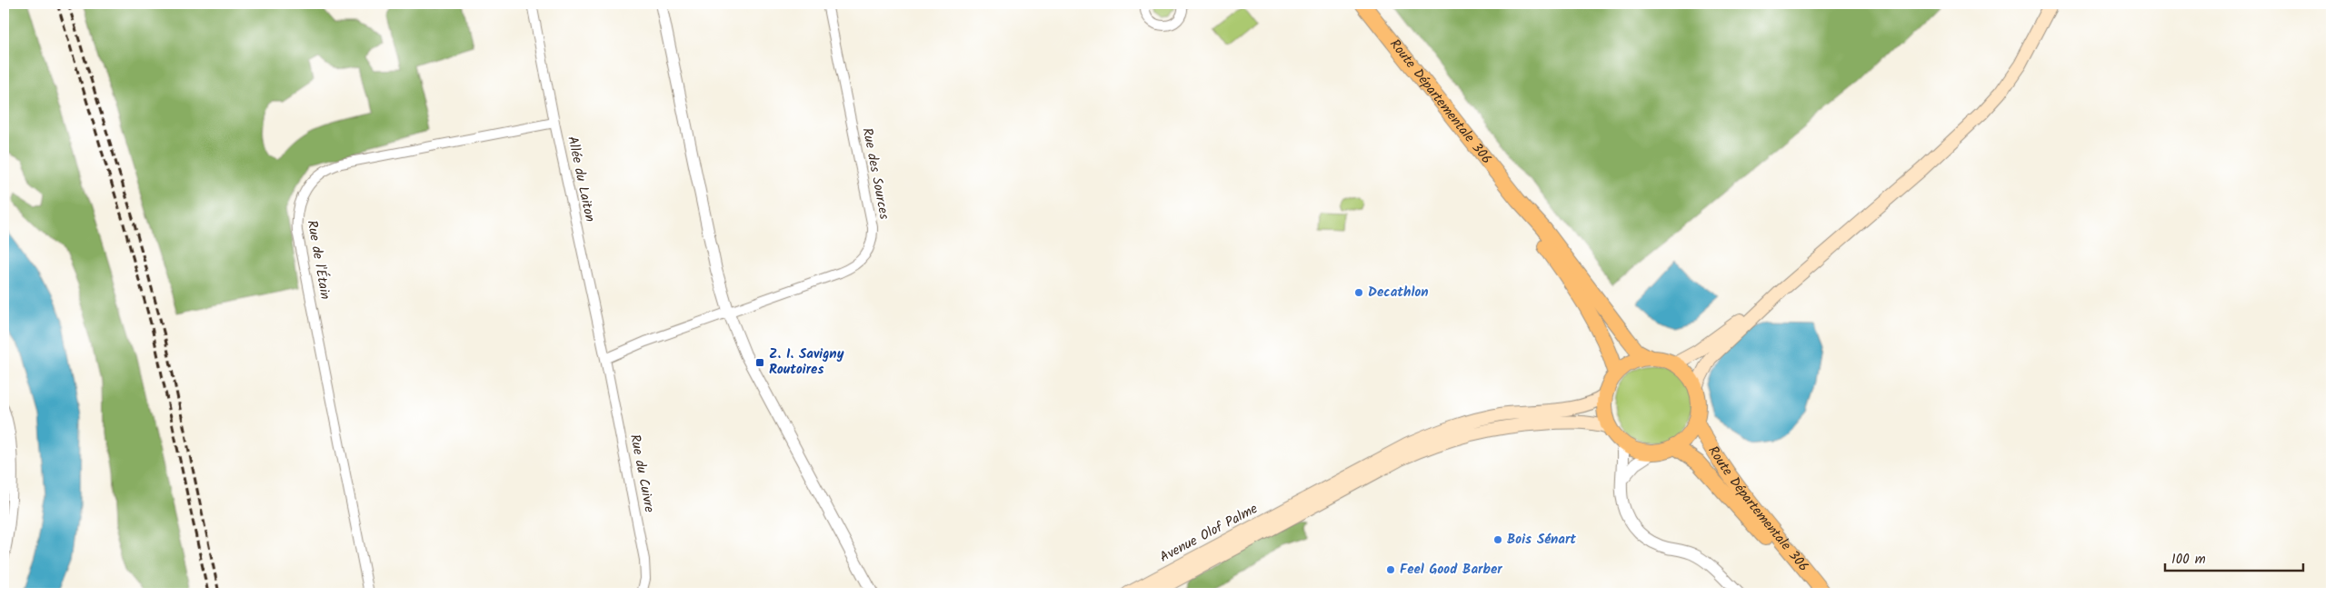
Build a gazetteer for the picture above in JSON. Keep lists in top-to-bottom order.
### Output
{
  "streets": {
    "main road": ["Route Départementale 306", "Avenue Olof Palme"],
    "street": [
      "Rue des Sources",
      "Allée du Laiton",
      "Rue de l'Étain",
      "Rue du Cuivre"
    ]
  },
  "crossings": [
    ["Rue des Sources", "Allée du Laiton"],
    ["Rue des Sources", "Rue du Cuivre"],
    ["Allée du Laiton", "Rue de l'Étain"],
    ["Allée du Laiton", "Rue du Cuivre"]
  ],
  "places": {
    "other": ["Decathlon", "Bois Sénart", "Feel Good Barber"],
    "transit": ["Z. I. Savigny Routoires"]
  },
  "scale_bar": "100 m"
}
